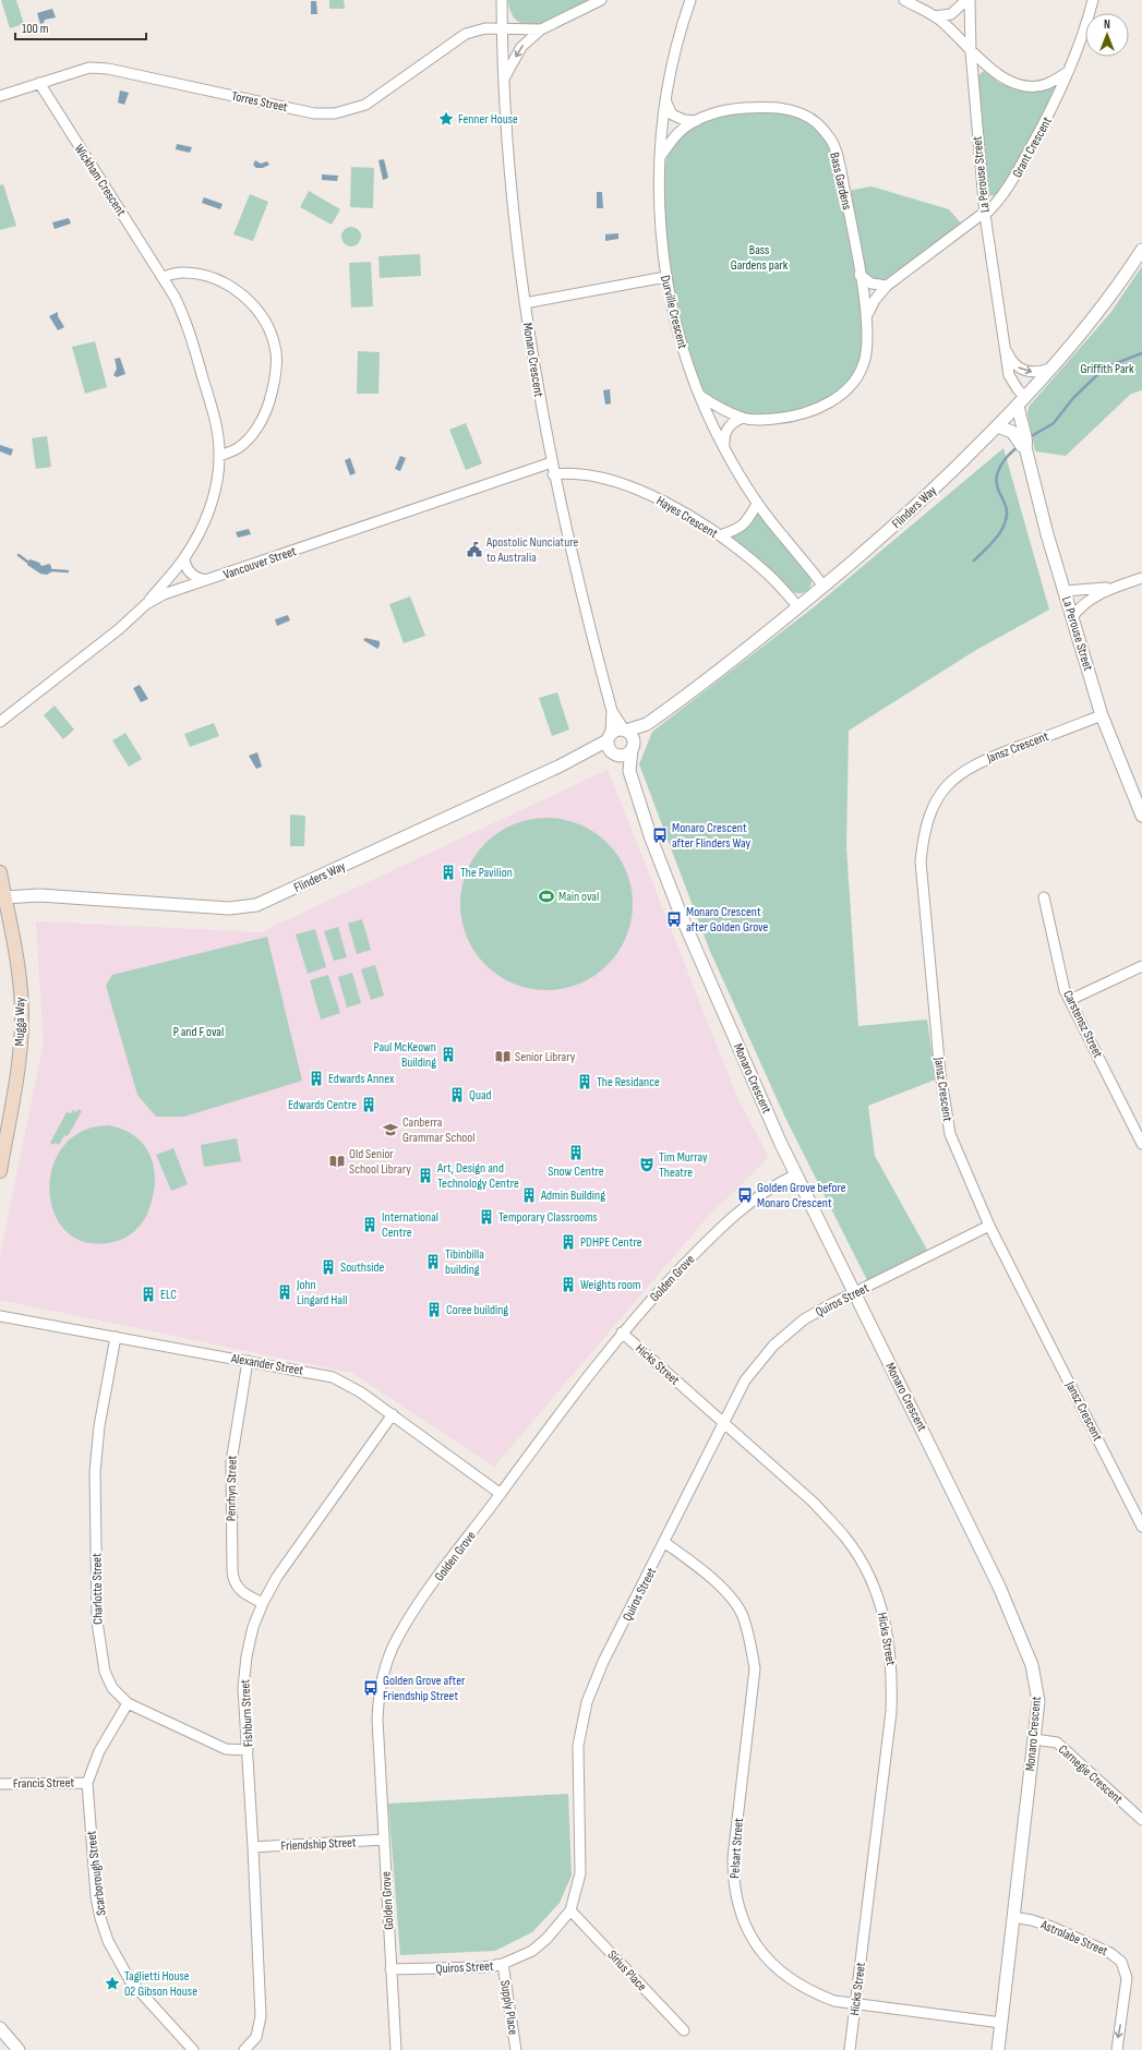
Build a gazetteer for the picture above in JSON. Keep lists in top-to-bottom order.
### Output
{
  "streets": {
    "main road": ["Mugga Way"],
    "street": [
      "Torres Street",
      "Grant Crescent",
      "La Perouse Street",
      "Wickham Crescent",
      "Bass Gardens",
      "Durville Crescent",
      "Monaro Crescent",
      "Flinders Way",
      "Hayes Crescent",
      "Vancouver Street",
      "Jansz Crescent",
      "Carstensz Street",
      "Golden Grove",
      "Quiros Street",
      "Alexander Street",
      "Hicks Street",
      "Penrhyn Street",
      "Charlotte Street",
      "Fishburn Street",
      "Carnegie Crescent",
      "Francis Street",
      "Friendship Street",
      "Pelsart Street",
      "Scarborough Street",
      "Astrolabe Street",
      "Sirius Place",
      "Supply Place"
    ]
  },
  "crossings": [
    ["Torres Street", "Wickham Crescent"],
    ["Torres Street", "Monaro Crescent"],
    ["Grant Crescent", "La Perouse Street"],
    ["La Perouse Street", "Flinders Way"],
    ["La Perouse Street", "Jansz Crescent"],
    ["Wickham Crescent", "Vancouver Street"],
    ["Bass Gardens", "Durville Crescent"],
    ["Durville Crescent", "Flinders Way"],
    ["Monaro Crescent", "Flinders Way"],
    ["Monaro Crescent", "Hayes Crescent"],
    ["Monaro Crescent", "Vancouver Street"],
    ["Monaro Crescent", "Golden Grove"],
    ["Monaro Crescent", "Quiros Street"],
    ["Monaro Crescent", "Carnegie Crescent"],
    ["Monaro Crescent", "Pelsart Street"],
    ["Monaro Crescent", "Astrolabe Street"],
    ["Flinders Way", "Hayes Crescent"],
    ["Flinders Way", "Mugga Way"],
    ["Jansz Crescent", "Quiros Street"],
    ["Golden Grove", "Quiros Street"],
    ["Golden Grove", "Alexander Street"],
    ["Golden Grove", "Hicks Street"],
    ["Golden Grove", "Friendship Street"],
    ["Quiros Street", "Hicks Street"],
    ["Quiros Street", "Pelsart Street"],
    ["Quiros Street", "Sirius Place"],
    ["Quiros Street", "Supply Place"],
    ["Alexander Street", "Penrhyn Street"],
    ["Alexander Street", "Charlotte Street"],
    ["Alexander Street", "Fishburn Street"],
    ["Hicks Street", "Pelsart Street"],
    ["Penrhyn Street", "Fishburn Street"],
    ["Charlotte Street", "Fishburn Street"],
    ["Charlotte Street", "Scarborough Street"],
    ["Fishburn Street", "Friendship Street"],
    ["Francis Street", "Scarborough Street"]
  ],
  "one_way": ["Astrolabe Street"],
  "parks": ["Bass Gardens park", "Griffith Park", "P and F oval"],
  "places": {
    "place": ["Fenner House", "Taglietti House 02 Gibson House"],
    "public building": ["Apostolic Nunciature to Australia"],
    "bus stop": [
      "Monaro Crescent after Flinders Way",
      "Monaro Crescent after Golden Grove",
      "Golden Grove before Monaro Crescent",
      "Golden Grove after Friendship Street"
    ],
    "building": [
      "The Pavilion",
      "Paul McKeown Building",
      "Edwards Annex",
      "The Residance",
      "Quad",
      "Edwards Centre",
      "Snow Centre",
      "Art, Design and Technology Centre",
      "Admin Building",
      "Temporary Classrooms",
      "International Centre",
      "PDHPE Centre",
      "Tibinbilla building",
      "Southside",
      "Weights room",
      "John Lingard Hall",
      "ELC",
      "Coree building"
    ],
    "sports": ["Main oval"],
    "library": ["Senior Library", "Old Senior School Library"],
    "school or university": ["Canberra Grammar School"],
    "theatre": ["Tim Murray Theatre"]
  },
  "scale_bar": "100 m",
  "north": "top"
}
